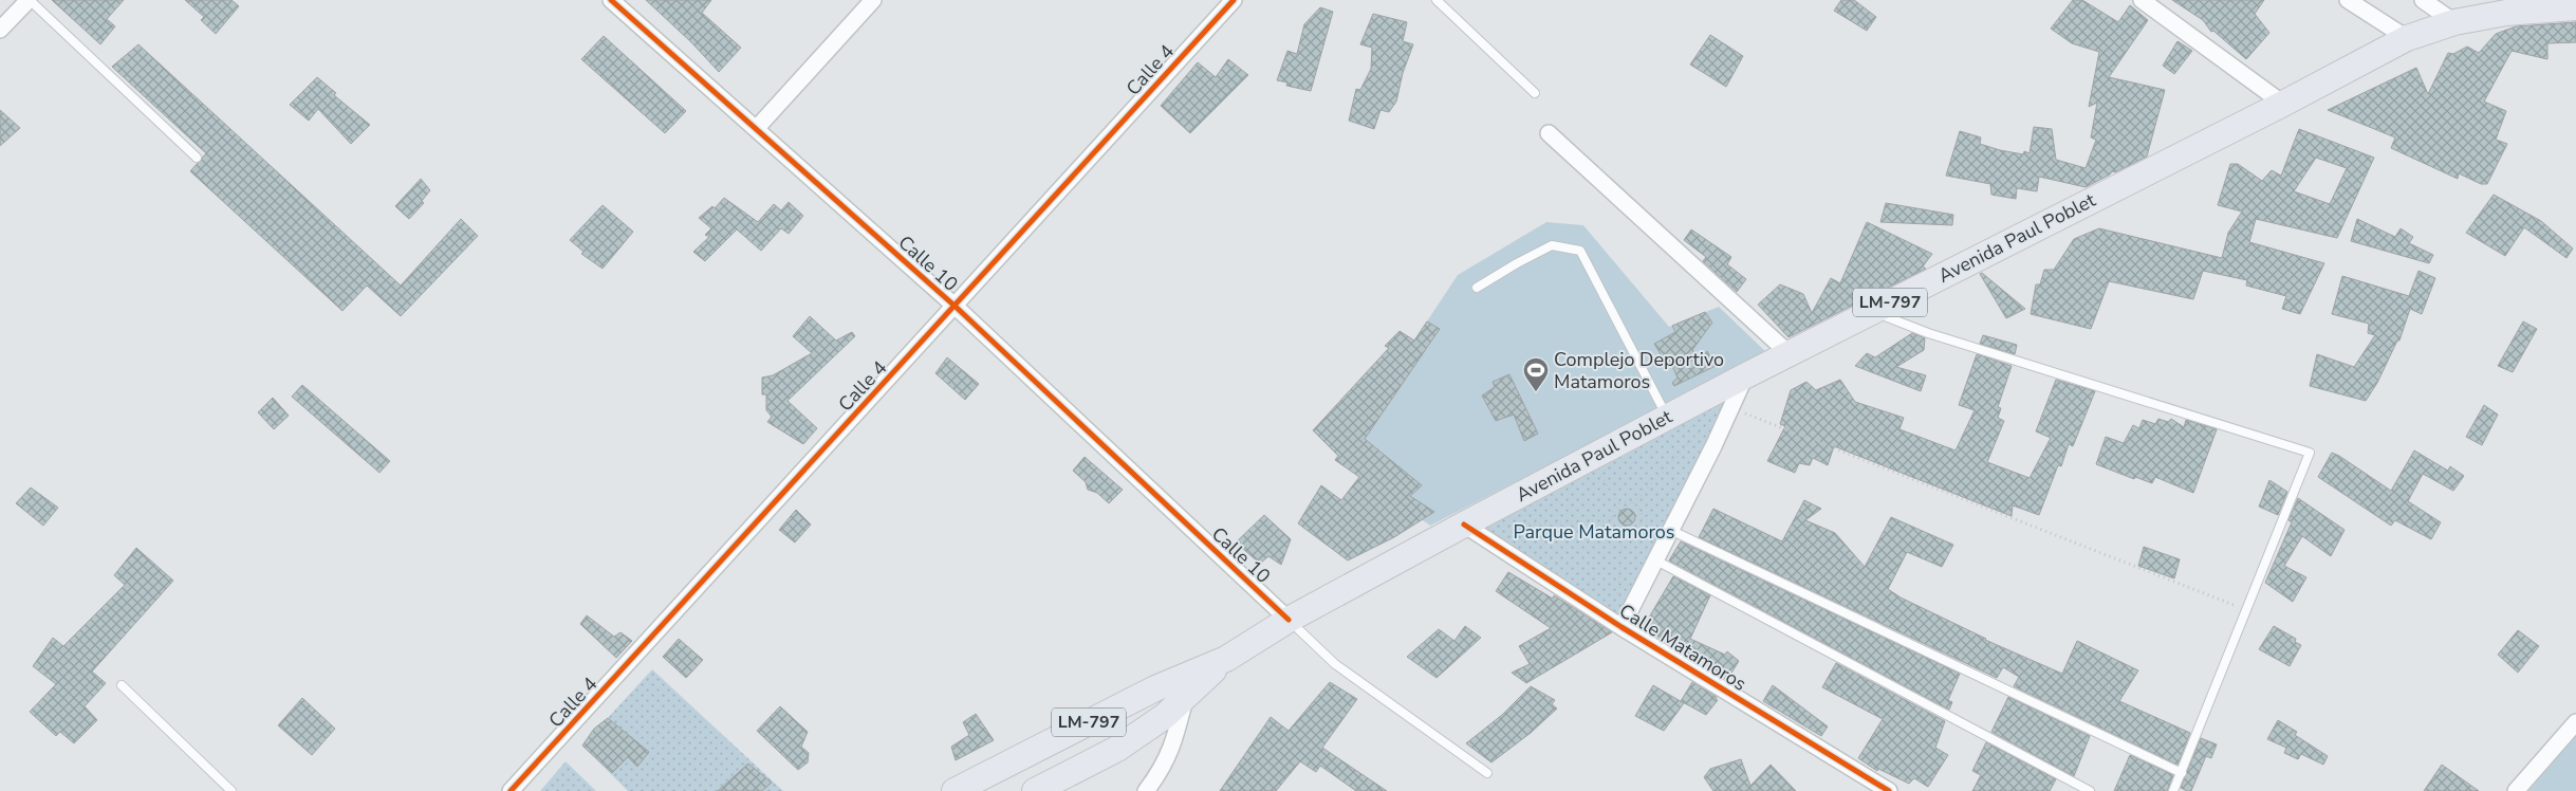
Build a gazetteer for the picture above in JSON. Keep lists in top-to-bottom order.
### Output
{
  "streets": {
    "main road": ["Avenida Paul Poblet", "LM-797"],
    "street": ["Calle 4", "Calle 10", "Calle Matamoros"]
  },
  "crossings": [
    ["Calle 4", "Calle 10"],
    ["Avenida Paul Poblet", "Calle 10"],
    ["Avenida Paul Poblet", "Calle Matamoros"]
  ],
  "parks": ["Parque Matamoros"],
  "places": {
    "sports": ["Complejo Deportivo Matamoros"]
  }
}
